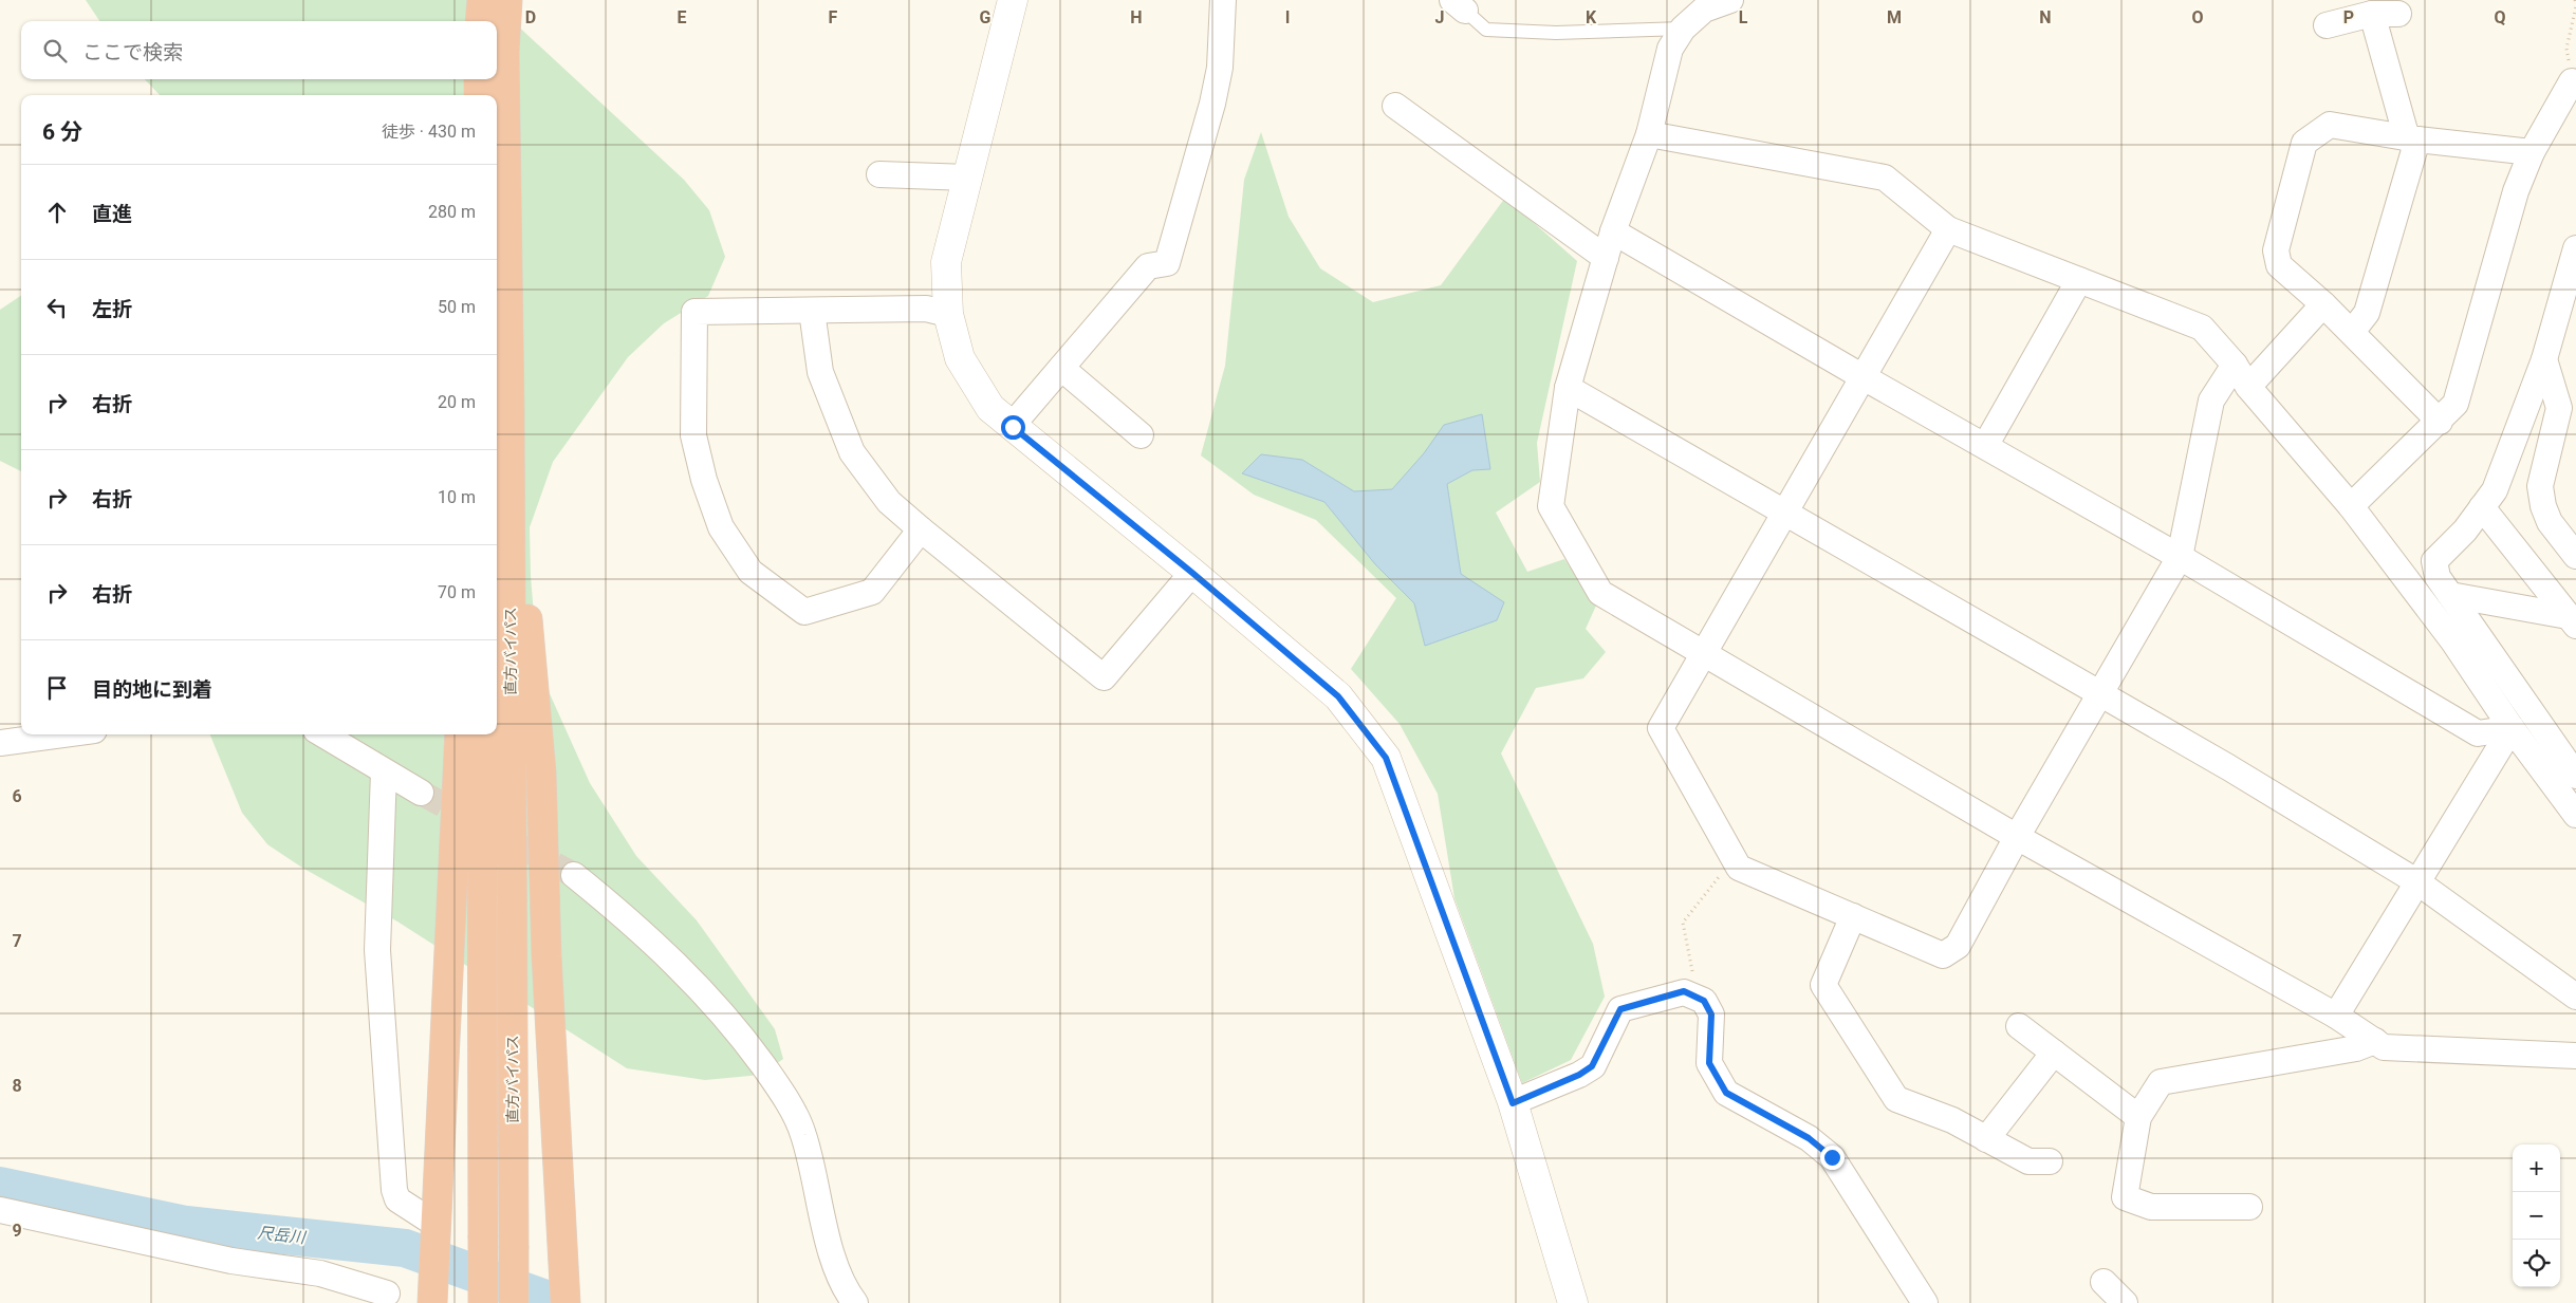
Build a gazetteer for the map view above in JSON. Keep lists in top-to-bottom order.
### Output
{
  "streets": {
    "highway": ["直方バイパス"]
  },
  "water": ["尺岳川"],
  "page": {
    "search": "ここで検索",
    "heading": ["6 分", "徒歩 · 430 m"],
    "list": [
      ["直進", "280 m"],
      ["左折", "50 m"],
      ["右折", "20 m"],
      ["右折", "10 m"],
      ["右折", "70 m"],
      "目的地に到着"
    ],
    "map_buttons": ["+", "−"]
  },
  "grid": {
    "columns": [
      "D",
      "E",
      "F",
      "G",
      "H",
      "I",
      "J",
      "K",
      "L",
      "M",
      "N",
      "O",
      "P",
      "Q"
    ],
    "rows": [
      "6",
      "7",
      "8",
      "9"
    ]
  }
}
